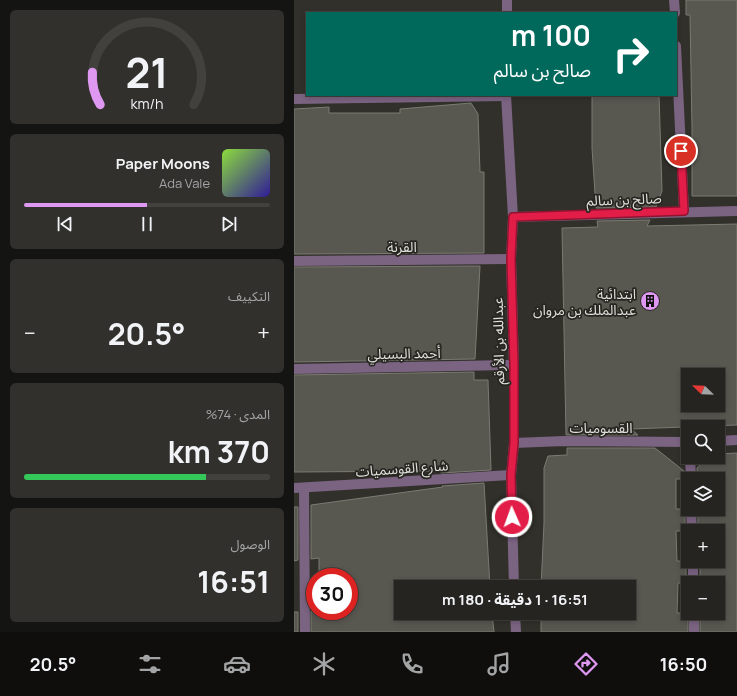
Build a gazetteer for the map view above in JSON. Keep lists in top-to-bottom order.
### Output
{
  "streets": {
    "street": [
      "صالح بن سالم",
      "القرنة",
      "عبدالله بن الأرقم",
      "أحمد البسيلي",
      "القسوميات",
      "شارع القوسميات"
    ]
  },
  "crossings": [
    ["صالح بن سالم", "عبدالله بن الأرقم"],
    ["القرنة", "عبدالله بن الأرقم"],
    ["عبدالله بن الأرقم", "أحمد البسيلي"],
    ["عبدالله بن الأرقم", "القسوميات"],
    ["عبدالله بن الأرقم", "شارع القوسميات"]
  ],
  "places": {
    "building": ["ابتدائية عبدالملك بن مروان"]
  },
  "north": "top left",
  "page": {
    "turn": ["100 m", "صالح بن سالم"],
    "song": ["Paper Moons", "Ada Vale"],
    "tile": [
      "التكييف",
      ["المدى · 74%", "370 km"],
      ["الوصول", "16:51"]
    ],
    "heat": ["−", "20.5°", "+"],
    "map_buttons": ["+", "−"],
    "limit": "30",
    "trip": "16:51 · 1 دقيقة · 180 m",
    "tabs": ["16:50", "20.5°"],
    "gauge": ["21", "km/h"]
  }
}
